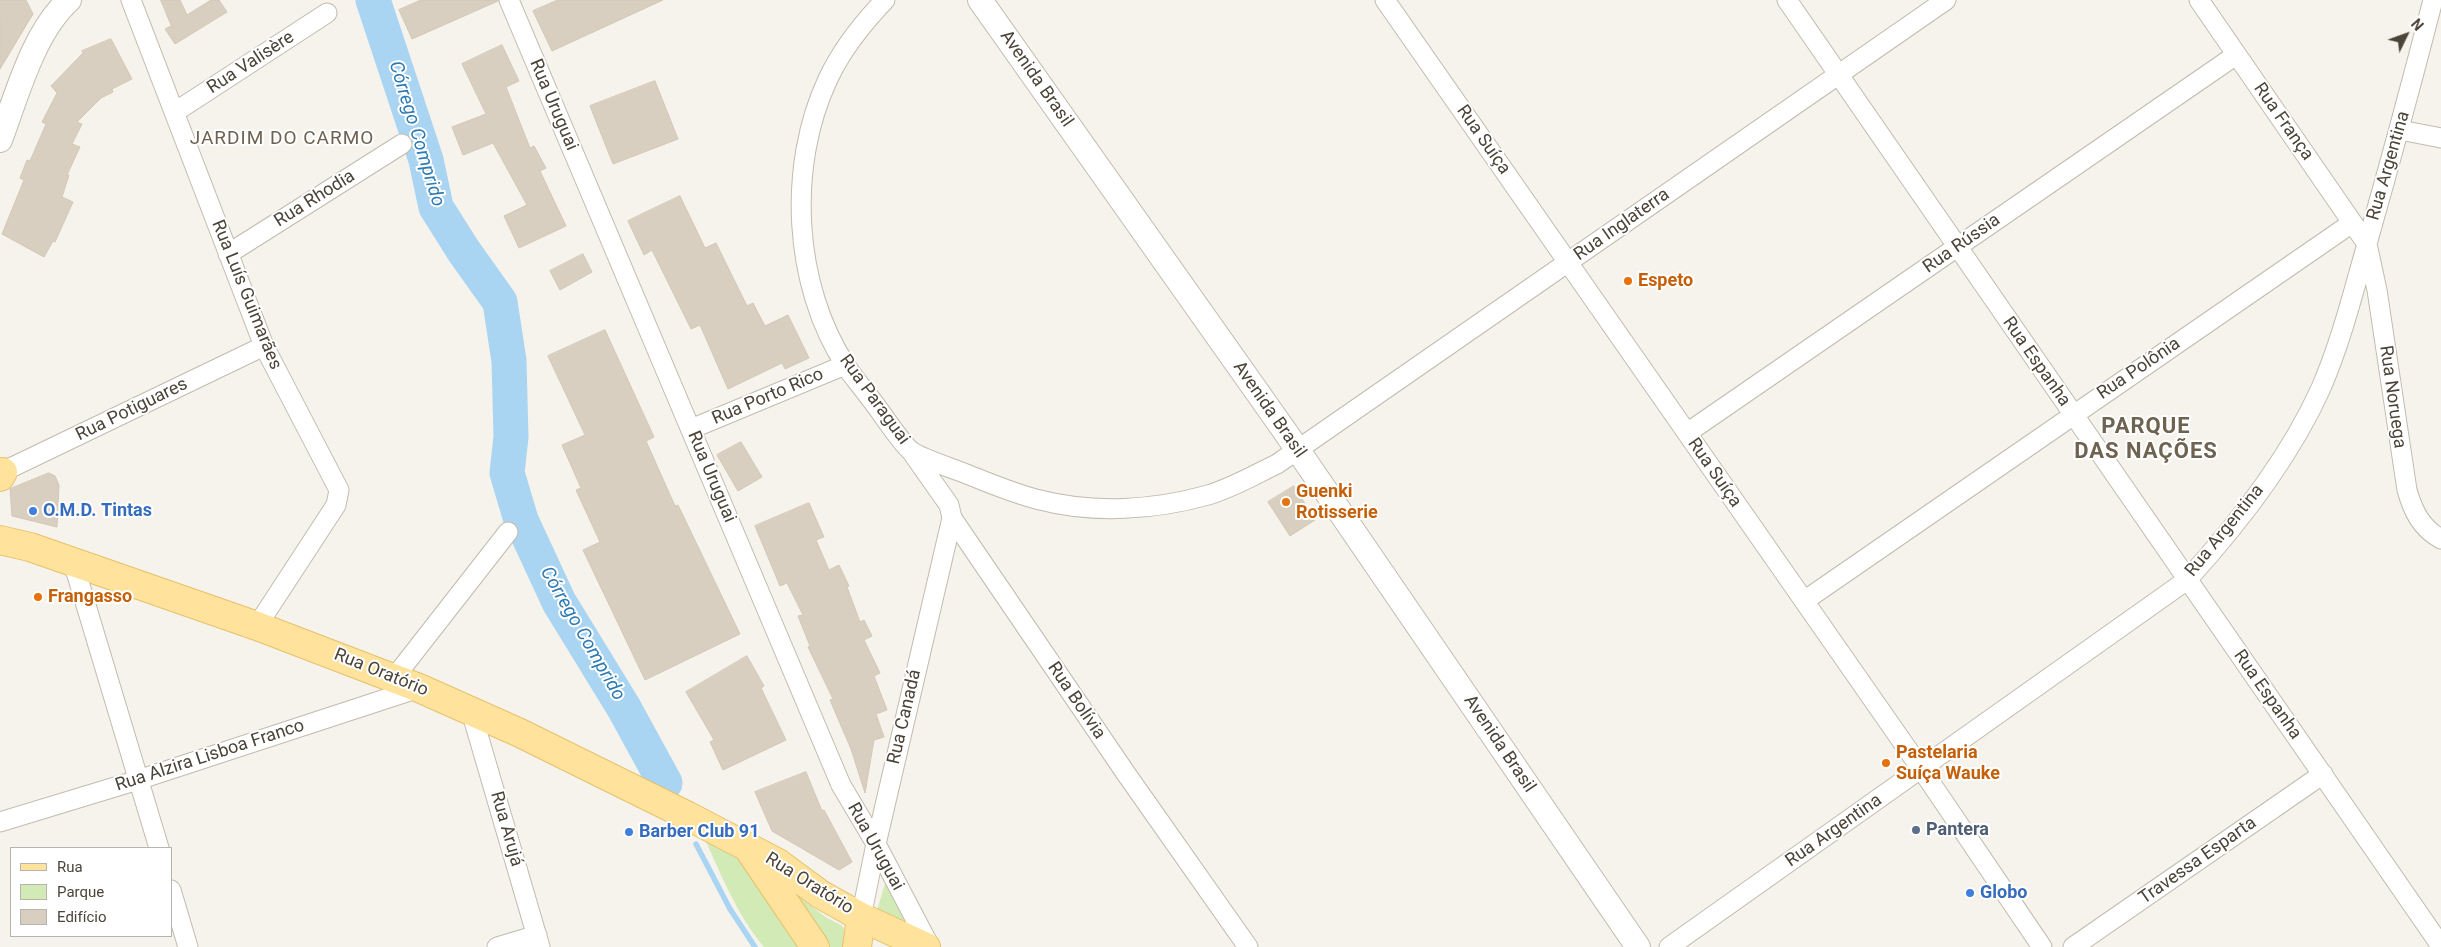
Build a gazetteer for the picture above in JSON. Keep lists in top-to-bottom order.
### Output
{
  "streets": {
    "main road": ["Rua Oratório"],
    "street": [
      "Rua Valisère",
      "Avenida Brasil",
      "Rua Uruguai",
      "Rua França",
      "Rua Suíça",
      "Rua Argentina",
      "Rua Rhodia",
      "Rua Inglaterra",
      "Rua Rússia",
      "Rua Luís Guimarães",
      "Rua Espanha",
      "Rua Polônia",
      "Rua Porto Rico",
      "Rua Noruega",
      "Rua Paraguai",
      "Rua Potiguares",
      "Rua Bolívia",
      "Rua Canadá",
      "Rua Alzira Lisboa Franco",
      "Rua Arujá",
      "Travessa Esparta"
    ]
  },
  "crossings": [
    ["Rua Valisère", "Rua Luís Guimarães"],
    ["Avenida Brasil", "Rua Inglaterra"],
    ["Avenida Brasil", "Rua Paraguai"],
    ["Rua Uruguai", "Rua Porto Rico"],
    ["Rua Uruguai", "Rua Canadá"],
    ["Rua França", "Rua Argentina"],
    ["Rua França", "Rua Rússia"],
    ["Rua França", "Rua Polônia"],
    ["Rua França", "Rua Noruega"],
    ["Rua Suíça", "Rua Argentina"],
    ["Rua Suíça", "Rua Inglaterra"],
    ["Rua Suíça", "Rua Rússia"],
    ["Rua Suíça", "Rua Polônia"],
    ["Rua Argentina", "Rua Espanha"],
    ["Rua Argentina", "Rua Noruega"],
    ["Rua Rhodia", "Rua Luís Guimarães"],
    ["Rua Inglaterra", "Rua Espanha"],
    ["Rua Inglaterra", "Rua Paraguai"],
    ["Rua Rússia", "Rua Espanha"],
    ["Rua Luís Guimarães", "Rua Potiguares"],
    ["Rua Luís Guimarães", "Rua Oratório"],
    ["Rua Espanha", "Rua Polônia"],
    ["Rua Espanha", "Travessa Esparta"],
    ["Rua Porto Rico", "Rua Paraguai"],
    ["Rua Paraguai", "Rua Bolívia"],
    ["Rua Oratório", "Rua Canadá"],
    ["Rua Oratório", "Rua Alzira Lisboa Franco"],
    ["Rua Oratório", "Rua Arujá"],
    ["Rua Bolívia", "Rua Canadá"]
  ],
  "districts": ["JARDIM DO CARMO", "PARQUE DAS NAÇÕES"],
  "water": ["Córrego Comprido"],
  "places": [
    "Espeto",
    "Guenki Rotisserie",
    "O.M.D. Tintas",
    "Frangasso",
    "Pastelaria Suíça Wauke",
    "Pantera",
    "Barber Club 91",
    "Globo"
  ],
  "legend": ["Rua", "Parque", "Edifício"],
  "north": "top right"
}
